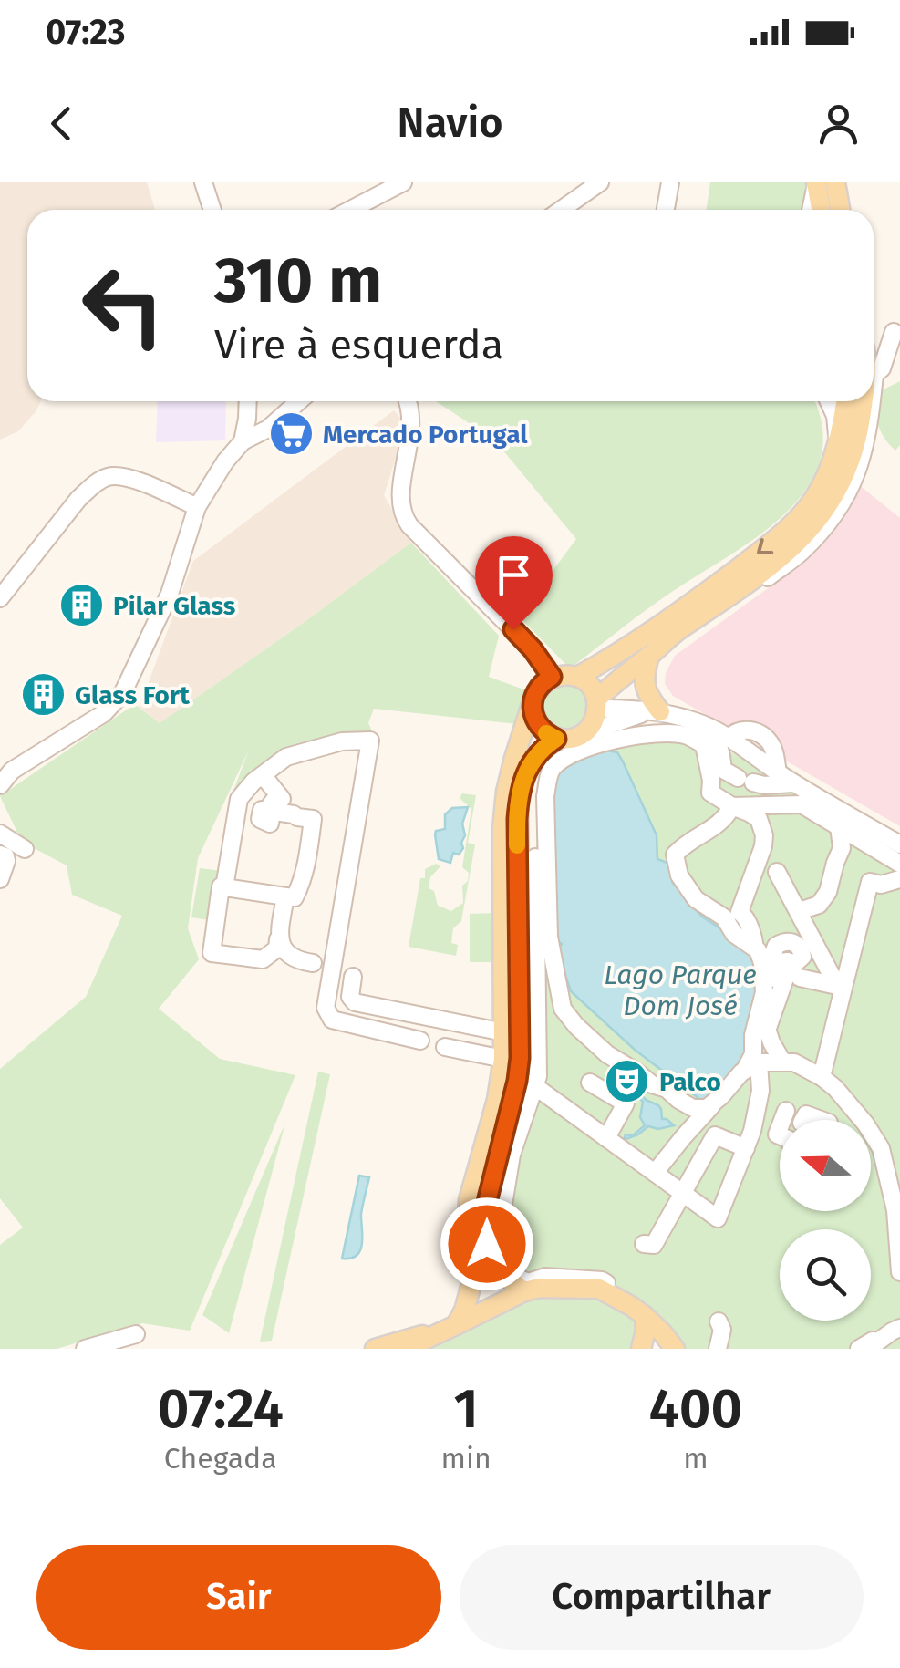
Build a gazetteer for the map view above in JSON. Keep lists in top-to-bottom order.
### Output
{
  "water": ["Lago Parque Dom José"],
  "places": {
    "supermarket": ["Mercado Portugal"],
    "building": ["Pilar Glass", "Glass Fort"],
    "theatre": ["Palco"]
  },
  "north": "left",
  "page": {
    "status": "07:23",
    "header": "Navio",
    "turn": ["310 m", "Vire à esquerda"],
    "eta": [
      "07:24",
      "Chegada",
      "1",
      "min",
      "400",
      "m"
    ],
    "buttons": ["Sair", "Compartilhar"]
  }
}
